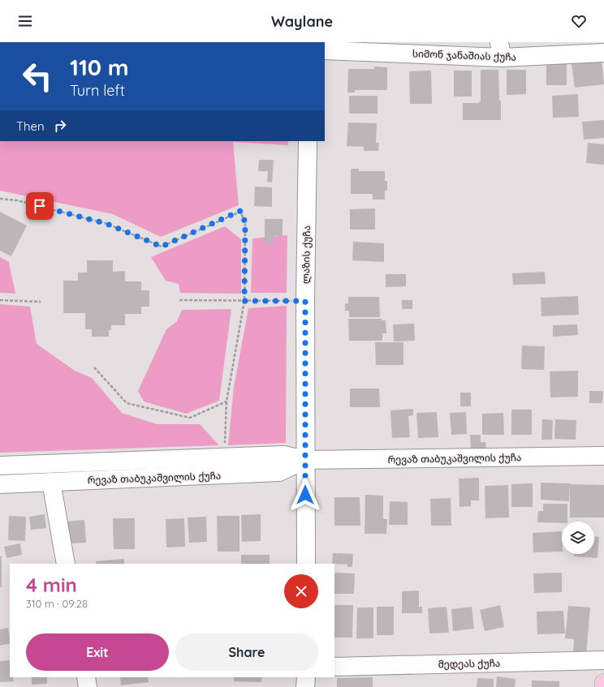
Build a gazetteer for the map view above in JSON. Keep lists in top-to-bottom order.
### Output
{
  "streets": {
    "street": [
      "სიმონ ჯანაშიას ქუჩა",
      "ლაზის ქუჩა",
      "რევაზ თაბუკაშვილის ქუჩა",
      "მედეას ქუჩა"
    ]
  },
  "crossings": [
    ["ლაზის ქუჩა", "რევაზ თაბუკაშვილის ქუჩა"]
  ],
  "page": {
    "header": "Waylane",
    "turn": ["110 m", "Turn left"],
    "then": "Then",
    "heading": ["4 min", "310 m · 09:28"],
    "buttons": ["Exit", "Share"]
  }
}
